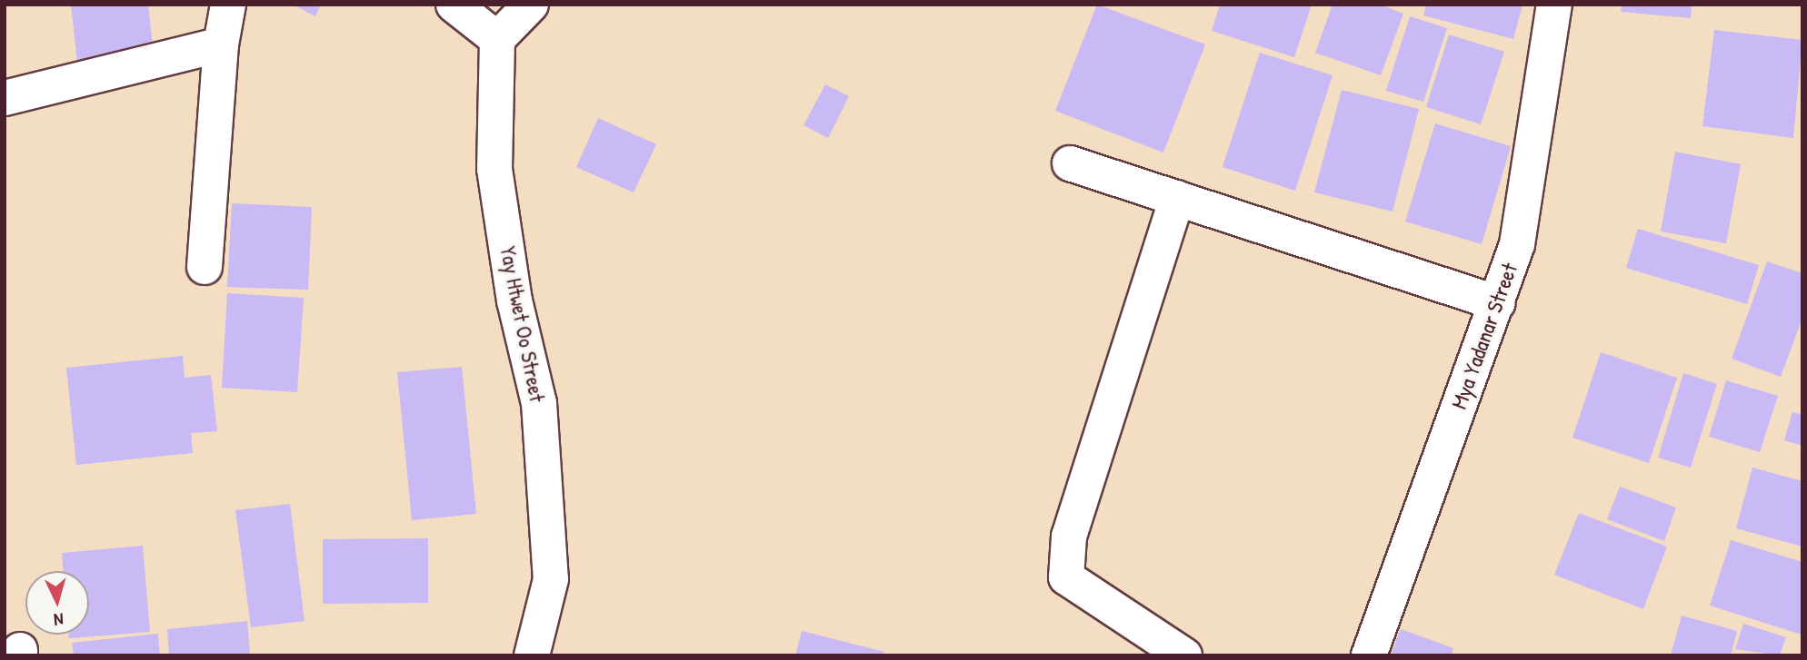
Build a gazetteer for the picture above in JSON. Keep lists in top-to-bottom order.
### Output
{
  "streets": {
    "street": ["Yay Htwet Oo Street", "Mya Yadanar Street"]
  },
  "north": "bottom"
}
